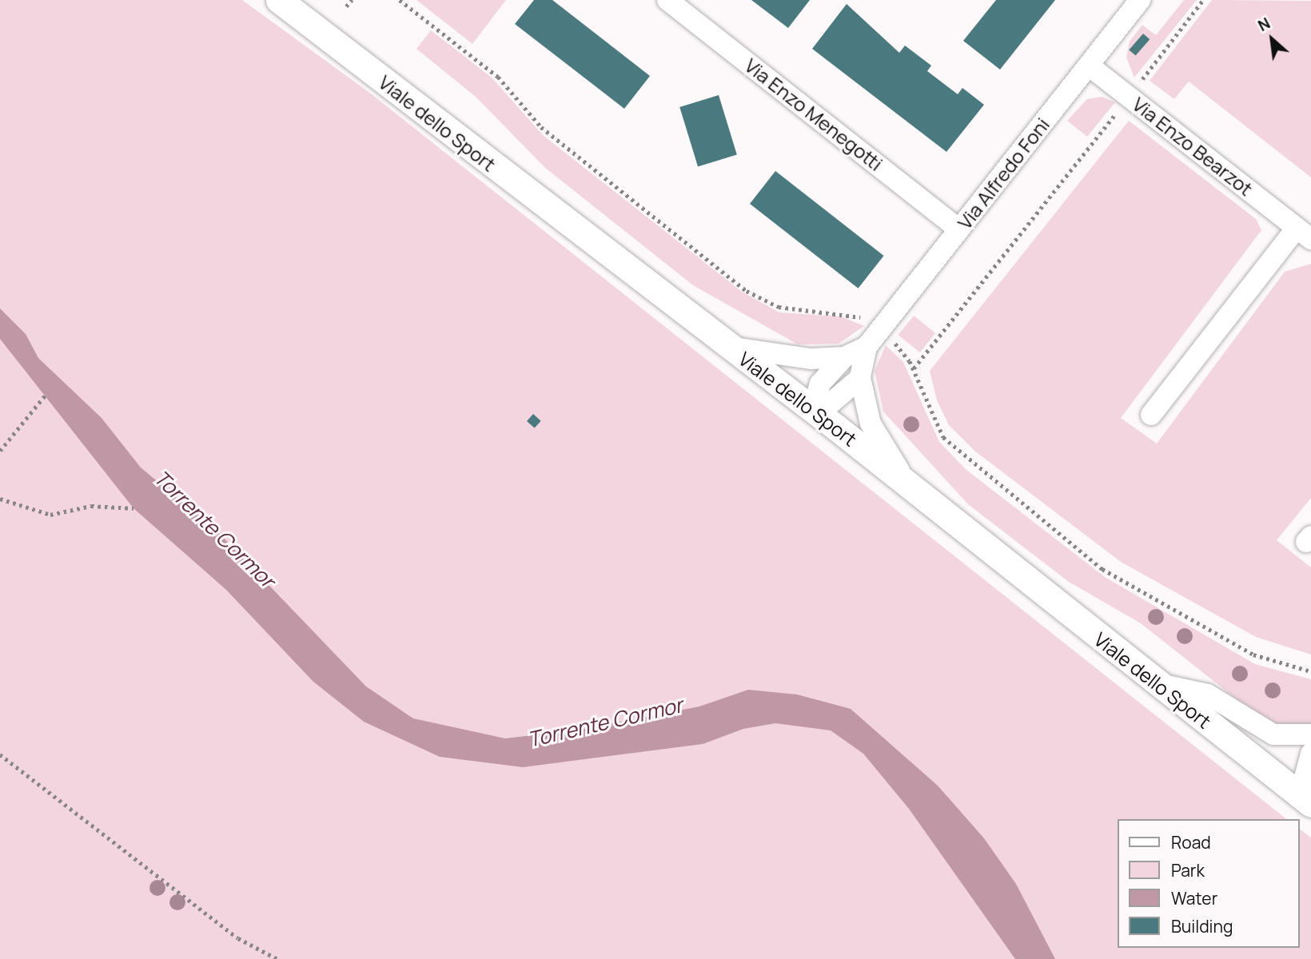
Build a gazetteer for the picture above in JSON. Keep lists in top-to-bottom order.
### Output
{
  "streets": {
    "street": [
      "Via Enzo Menegotti",
      "Viale dello Sport",
      "Via Enzo Bearzot",
      "Via Alfredo Foni"
    ]
  },
  "crossings": [
    ["Via Enzo Menegotti", "Via Alfredo Foni"],
    ["Viale dello Sport", "Via Alfredo Foni"],
    ["Via Enzo Bearzot", "Via Alfredo Foni"]
  ],
  "water": ["Torrente Cormor"],
  "legend": [
    "Road",
    "Park",
    "Water",
    "Building"
  ],
  "north": "top left"
}
